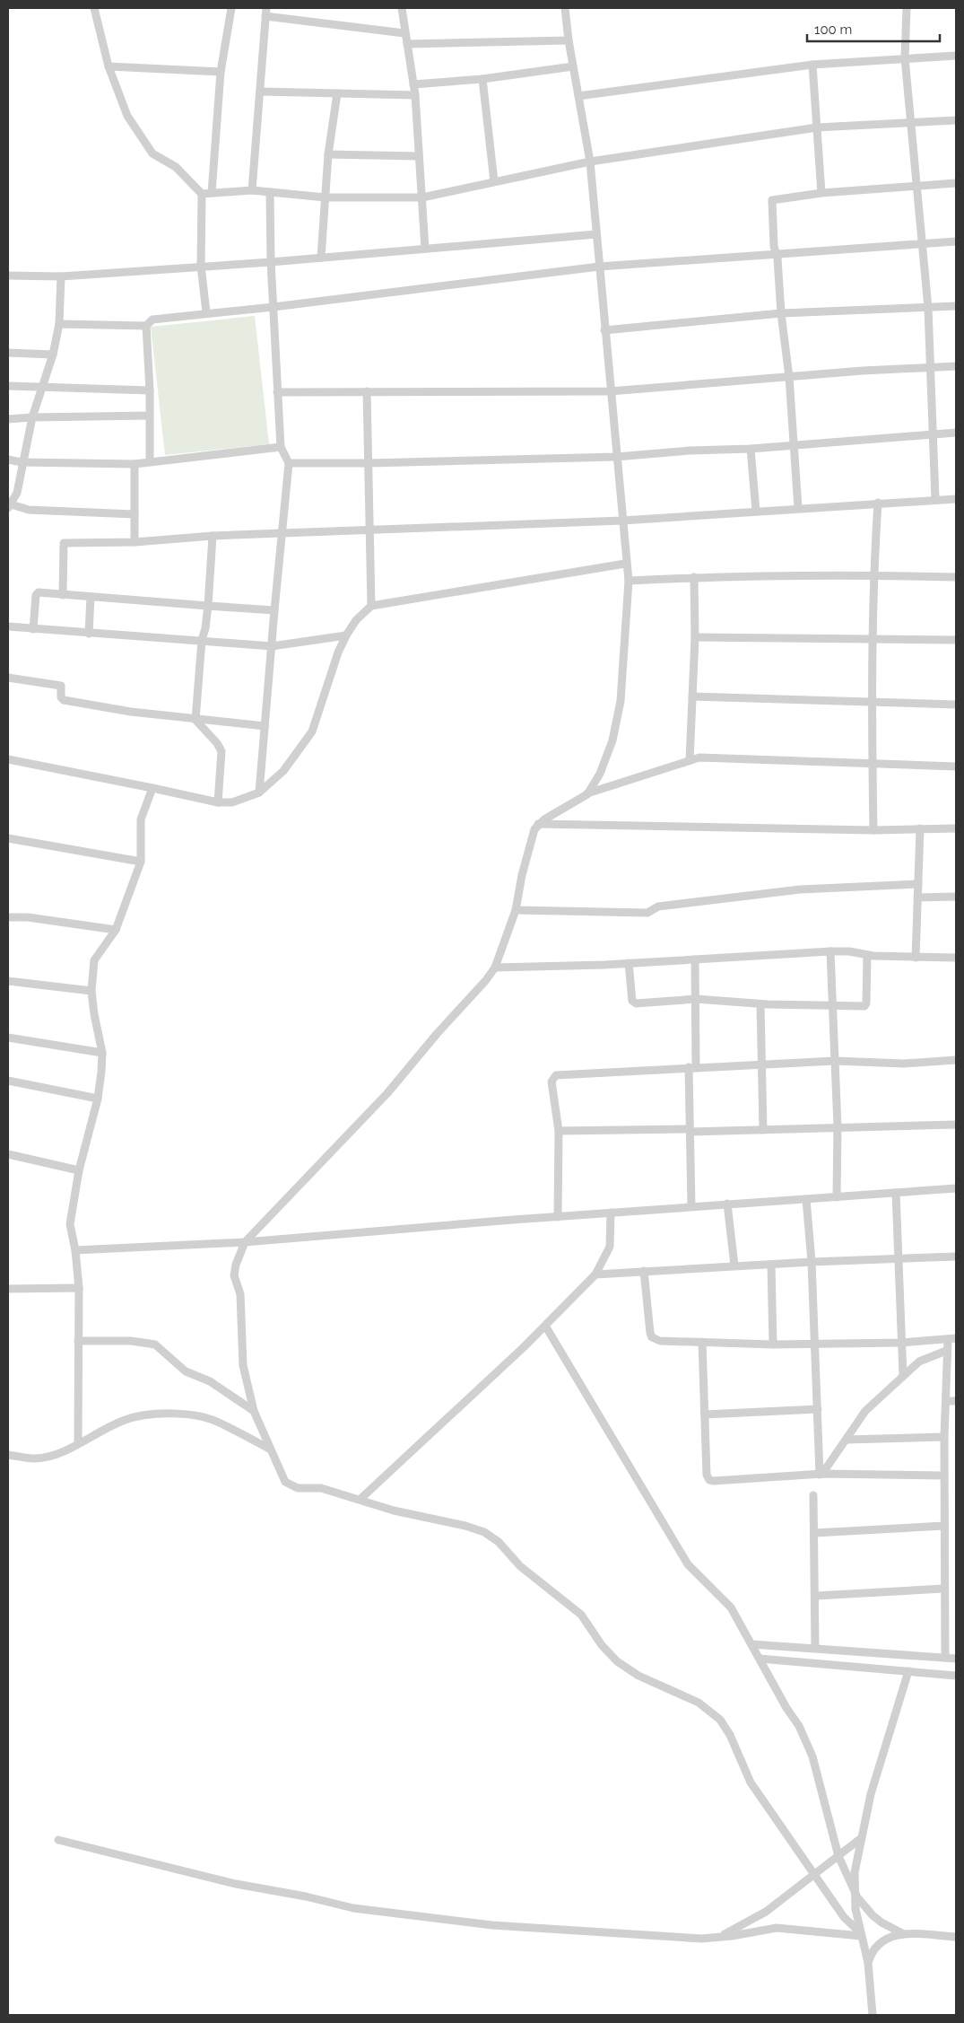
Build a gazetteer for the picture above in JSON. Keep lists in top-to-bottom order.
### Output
{
  "scale_bar": "100 m"
}
